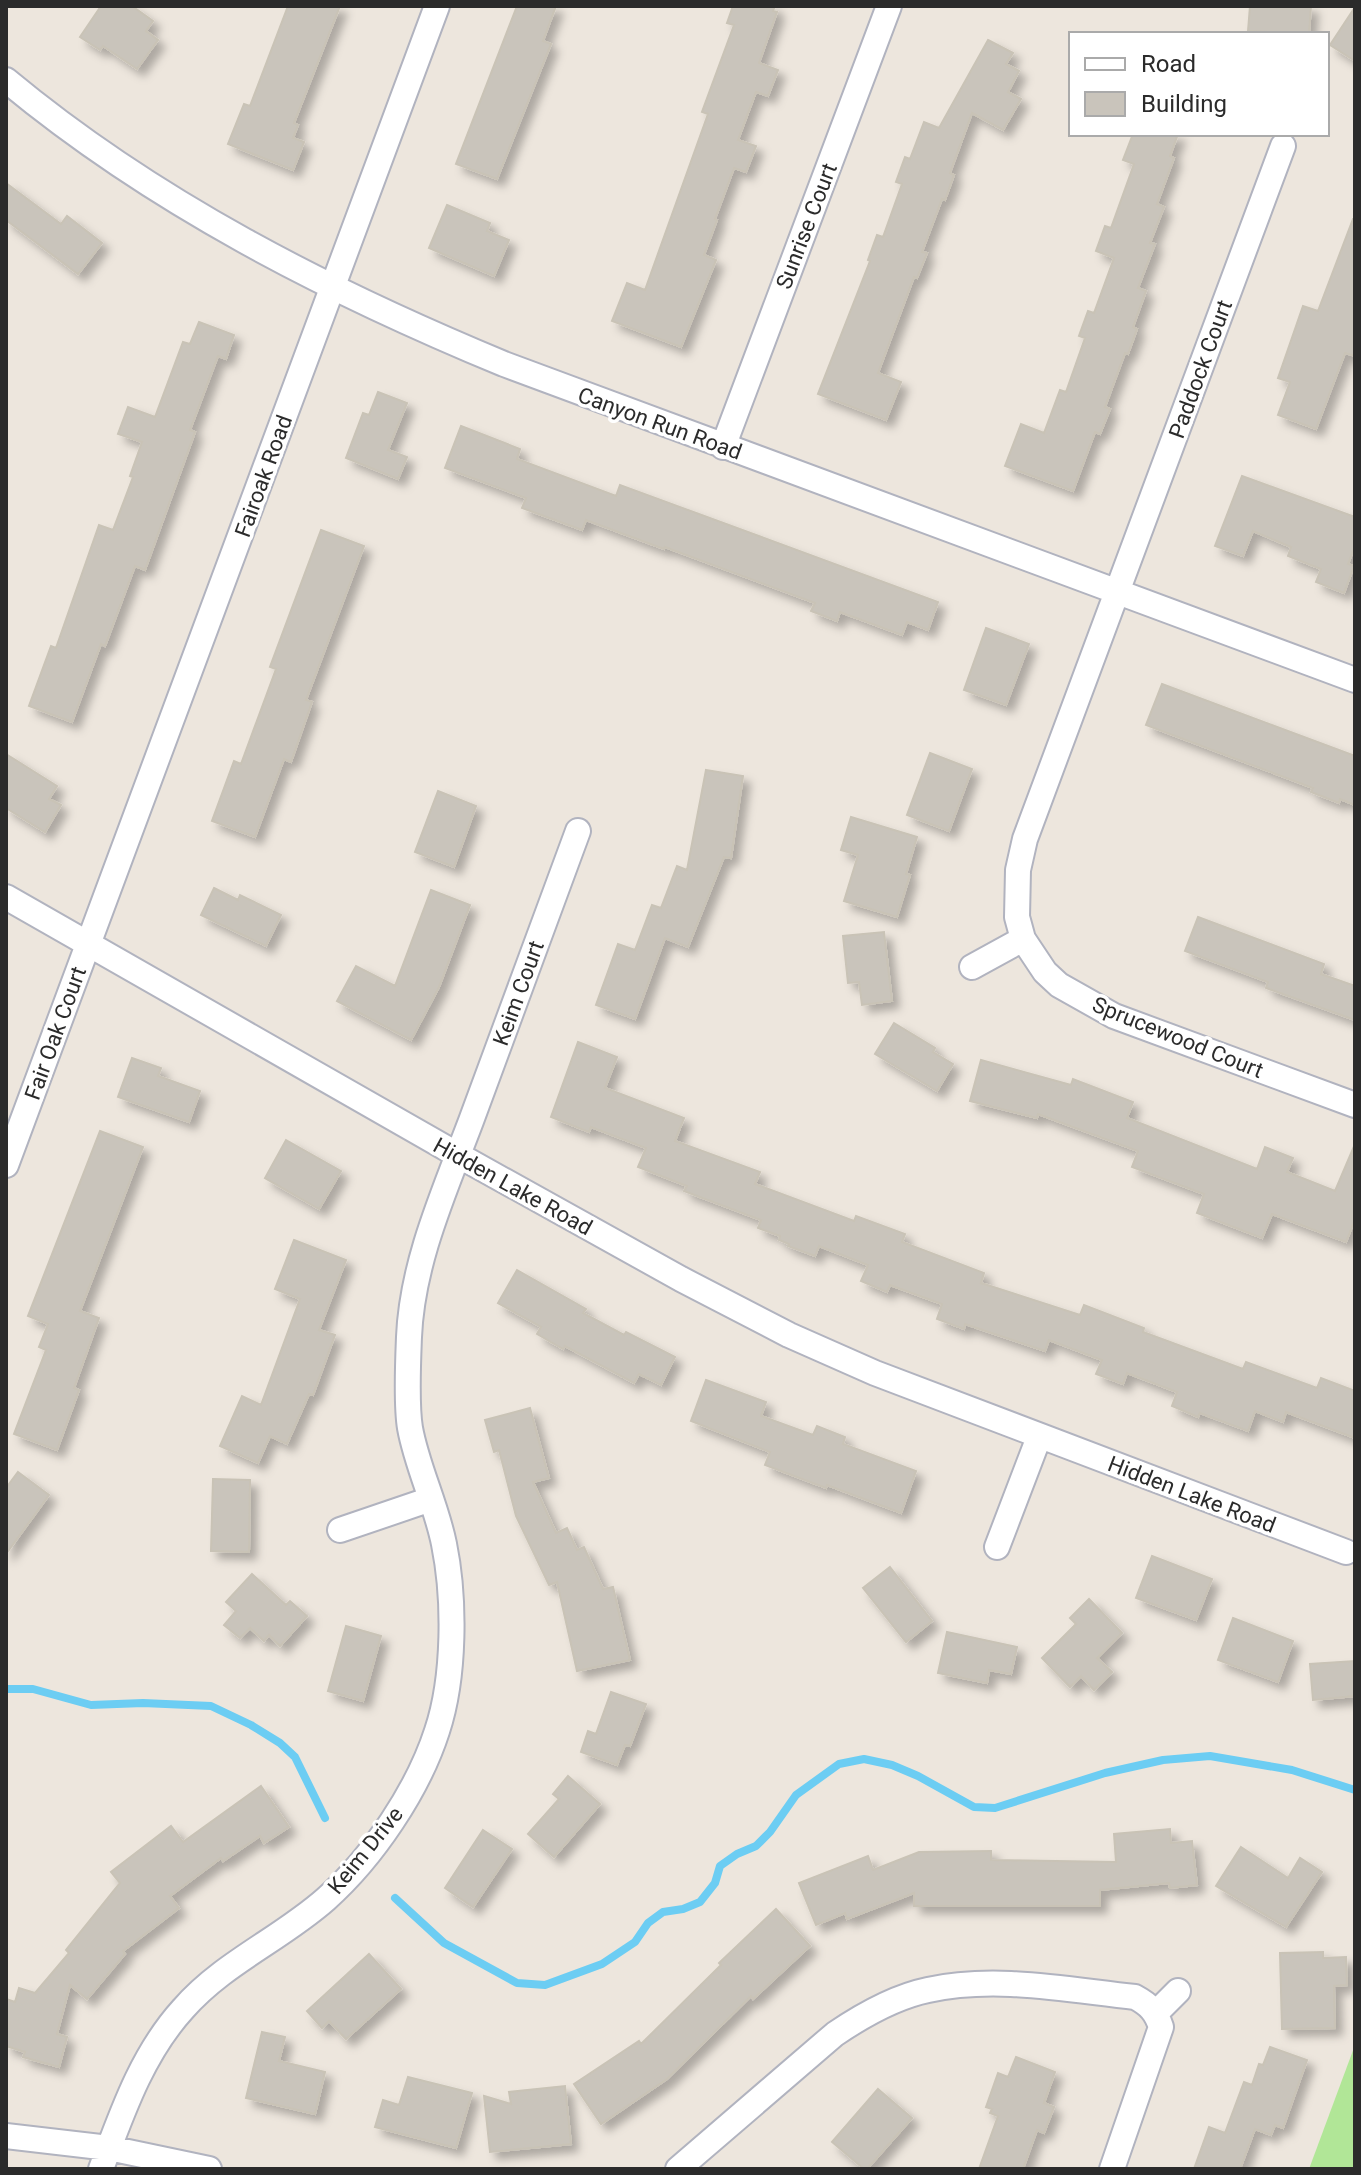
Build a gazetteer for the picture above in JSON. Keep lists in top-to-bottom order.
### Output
{
  "streets": {
    "street": [
      "Sunrise Court",
      "Paddock Court",
      "Canyon Run Road",
      "Fairoak Road",
      "Keim Court",
      "Fair Oak Court",
      "Sprucewood Court",
      "Hidden Lake Road",
      "Keim Drive"
    ]
  },
  "crossings": [
    ["Sunrise Court", "Canyon Run Road"],
    ["Paddock Court", "Canyon Run Road"],
    ["Paddock Court", "Sprucewood Court"],
    ["Canyon Run Road", "Fairoak Road"],
    ["Canyon Run Road", "Sprucewood Court"],
    ["Fairoak Road", "Fair Oak Court"],
    ["Fairoak Road", "Hidden Lake Road"],
    ["Keim Court", "Hidden Lake Road"],
    ["Keim Court", "Keim Drive"],
    ["Fair Oak Court", "Hidden Lake Road"],
    ["Hidden Lake Road", "Keim Drive"]
  ],
  "legend": ["Road", "Building"]
}
